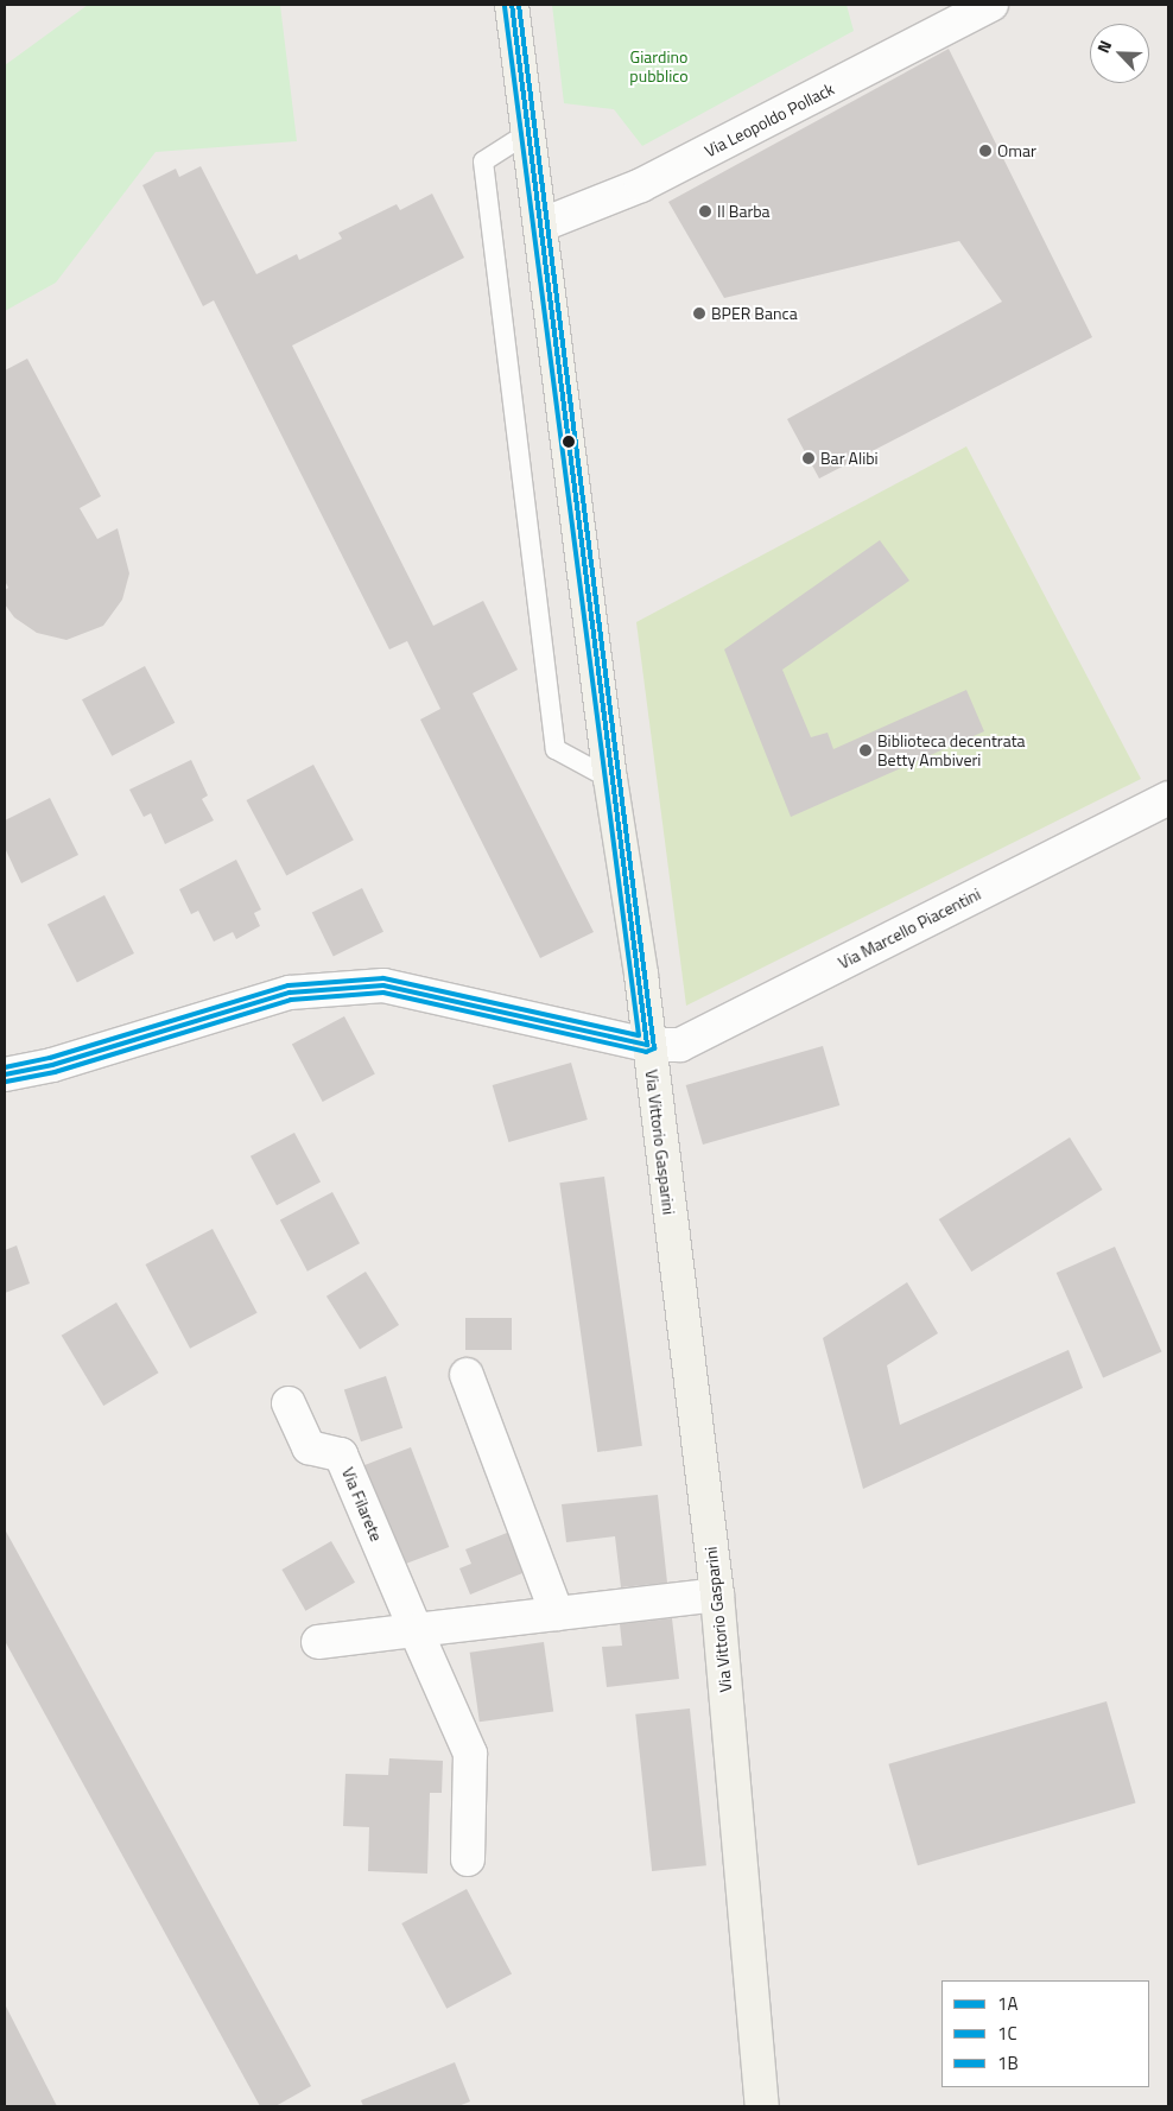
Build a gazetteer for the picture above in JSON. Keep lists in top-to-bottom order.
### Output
{
  "streets": {
    "street": [
      "Via Leopoldo Pollack",
      "Via Marcello Piacentini",
      "Via Vittorio Gasparini",
      "Via Filarete"
    ]
  },
  "crossings": [
    ["Via Leopoldo Pollack", "Via Vittorio Gasparini"],
    ["Via Marcello Piacentini", "Via Vittorio Gasparini"]
  ],
  "parks": ["Giardino pubblico"],
  "places": [
    "Omar",
    "Il Barba",
    "BPER Banca",
    "Bar Alibi",
    "Biblioteca decentrata Betty Ambiveri"
  ],
  "lines": ["transit line 1A", "transit line 1C", "transit line 1B"],
  "legend": ["1A", "1C", "1B"],
  "north": "top left"
}
